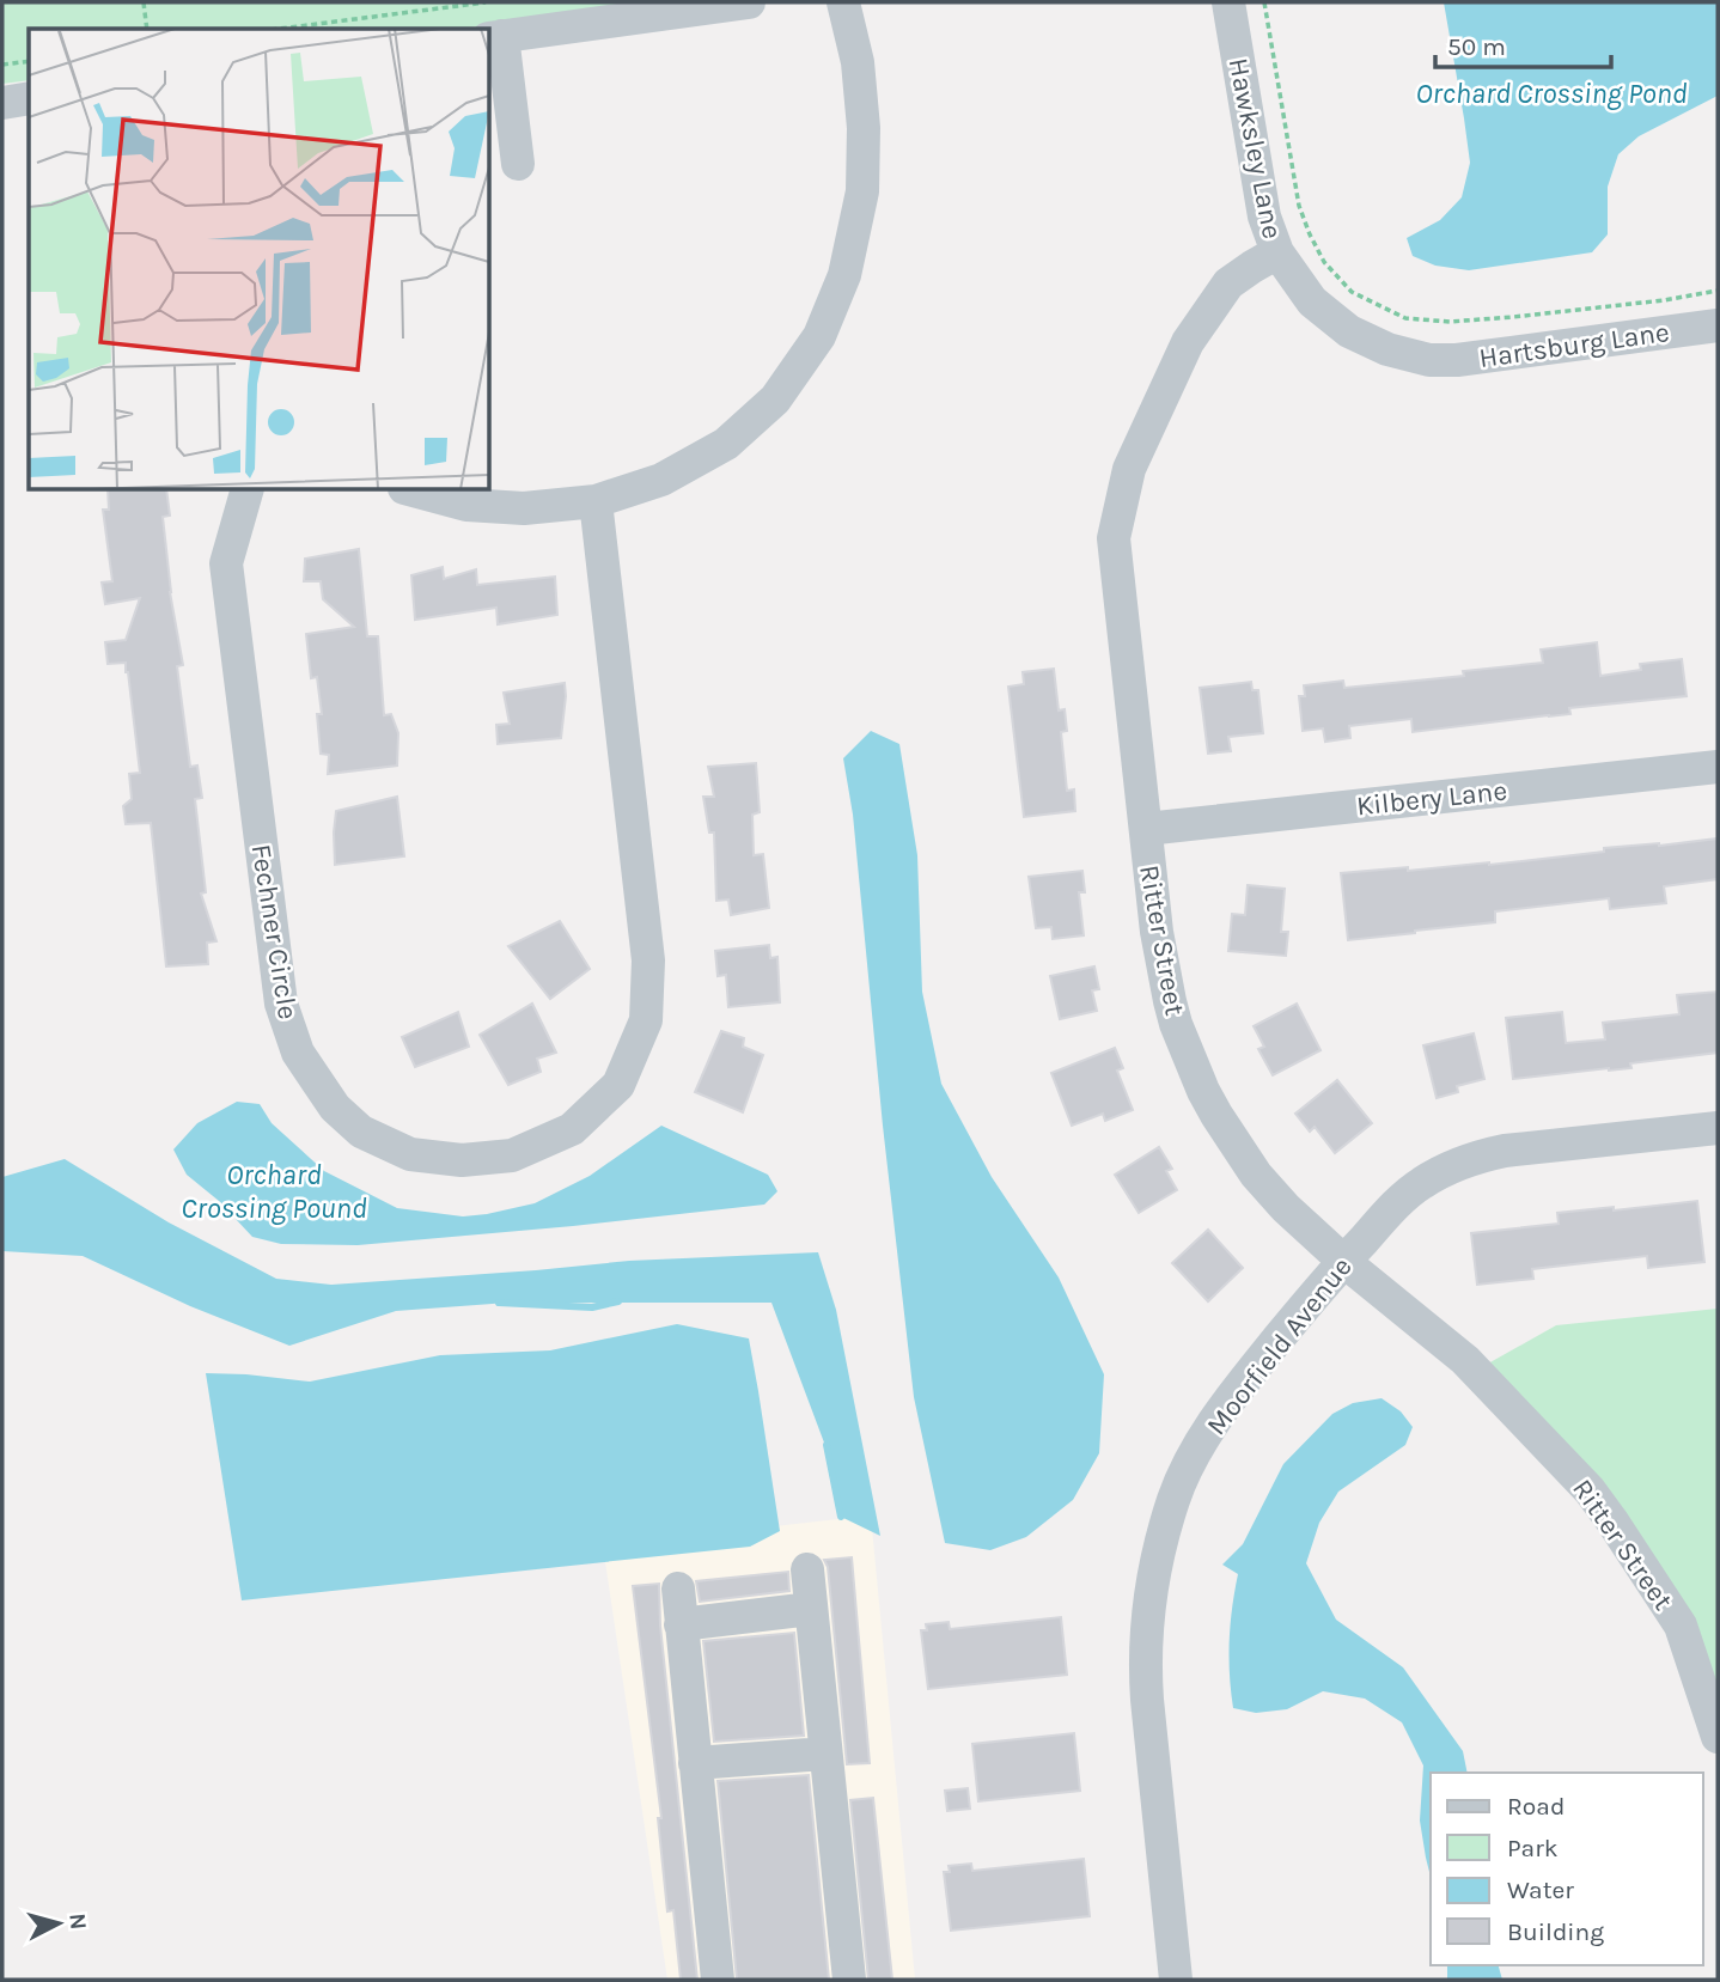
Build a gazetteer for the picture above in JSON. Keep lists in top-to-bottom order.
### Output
{
  "streets": {
    "street": [
      "Hawksley Lane",
      "Hartsburg Lane",
      "Kilbery Lane",
      "Fechner Circle",
      "Ritter Street",
      "Moorfield Avenue"
    ]
  },
  "crossings": [
    ["Hawksley Lane", "Hartsburg Lane"],
    ["Hawksley Lane", "Ritter Street"],
    ["Kilbery Lane", "Ritter Street"],
    ["Ritter Street", "Moorfield Avenue"]
  ],
  "water": ["Orchard Crossing Pond", "Orchard Crossing Pound"],
  "legend": [
    "Road",
    "Park",
    "Water",
    "Building"
  ],
  "scale_bar": "50 m",
  "north": "right"
}
